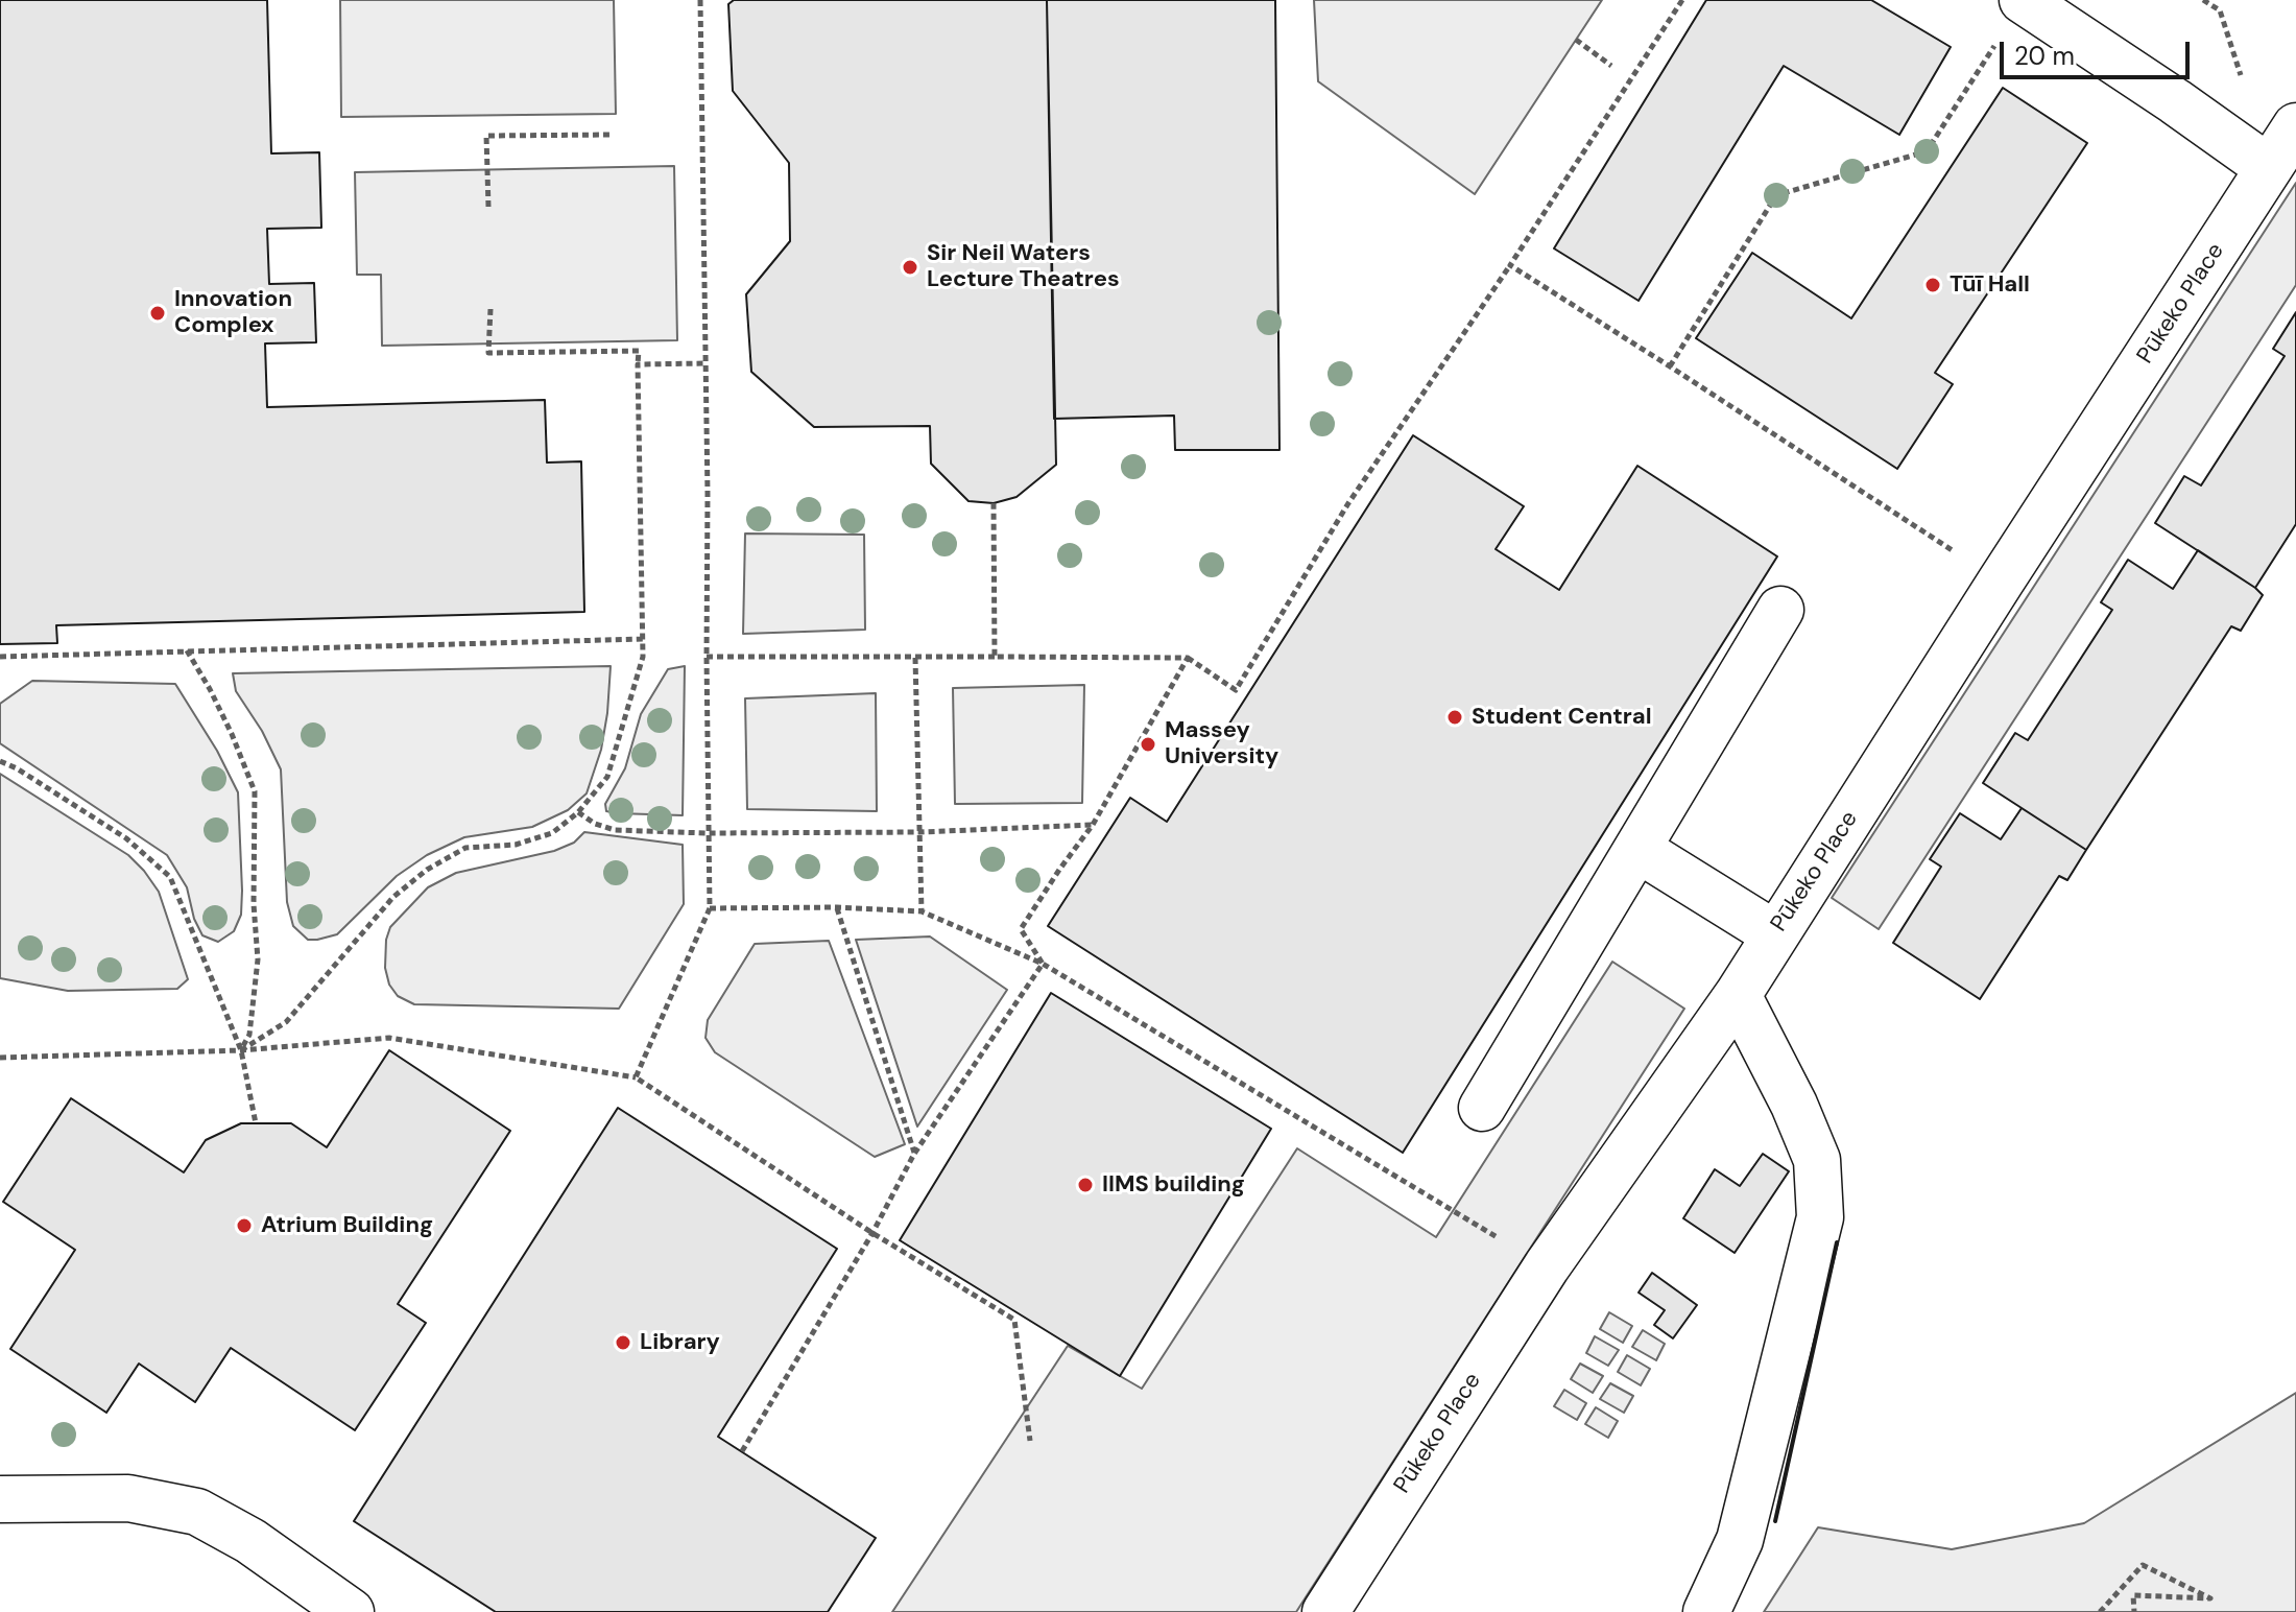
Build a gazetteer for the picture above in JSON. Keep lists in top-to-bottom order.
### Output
{
  "streets": {
    "street": ["Pūkeko Place"]
  },
  "places": [
    "Sir Neil Waters Lecture Theatres",
    "Tūī Hall",
    "Innovation Complex",
    "Student Central",
    "Massey University",
    "IIMS building",
    "Atrium Building",
    "Library"
  ],
  "scale_bar": "20 m"
}
